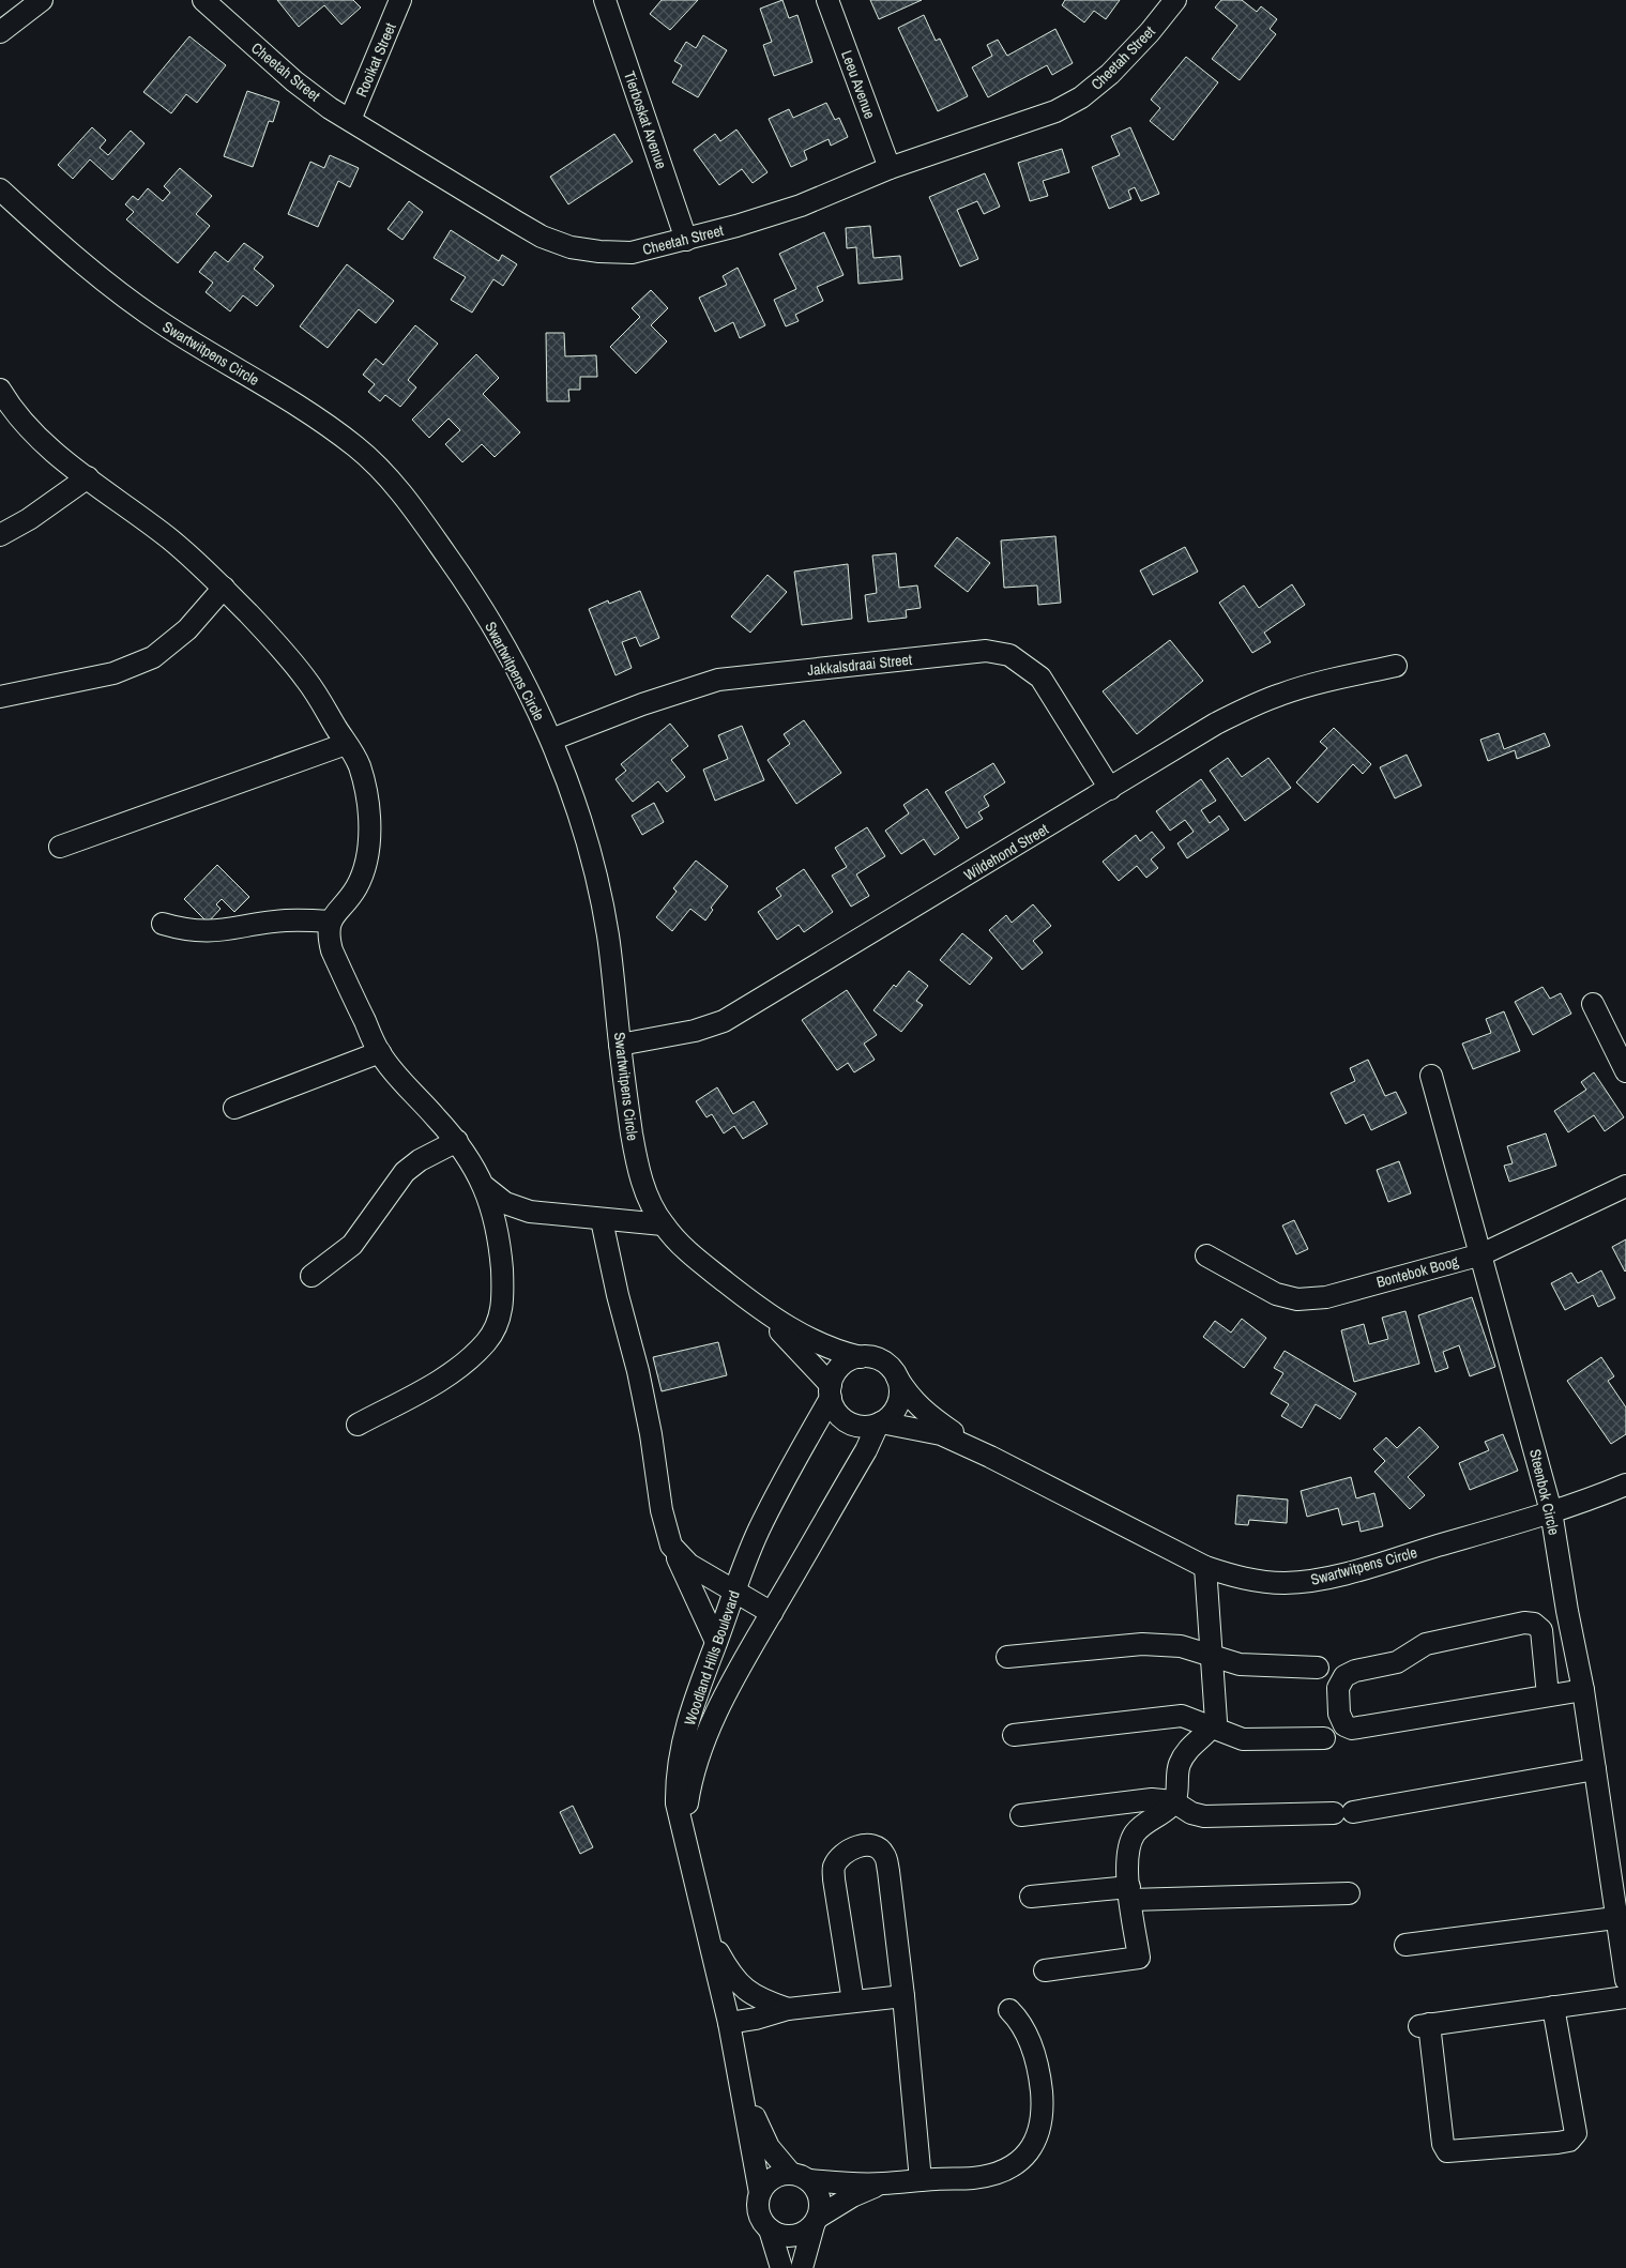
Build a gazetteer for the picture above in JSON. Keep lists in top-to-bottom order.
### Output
{
  "streets": {
    "street": [
      "Cheetah Street",
      "Rooikat Street",
      "Leeu Avenue",
      "Tierboskat Avenue",
      "Swartwitpens Circle",
      "Jakkalsdraai Street",
      "Wildehond Street",
      "Bontebok Boog",
      "Steenbok Circle",
      "Woodland Hills Boulevard"
    ]
  },
  "crossings": [
    ["Cheetah Street", "Rooikat Street"],
    ["Cheetah Street", "Leeu Avenue"],
    ["Cheetah Street", "Tierboskat Avenue"],
    ["Swartwitpens Circle", "Jakkalsdraai Street"],
    ["Swartwitpens Circle", "Wildehond Street"],
    ["Swartwitpens Circle", "Steenbok Circle"],
    ["Swartwitpens Circle", "Woodland Hills Boulevard"],
    ["Jakkalsdraai Street", "Wildehond Street"],
    ["Bontebok Boog", "Steenbok Circle"]
  ]
}
